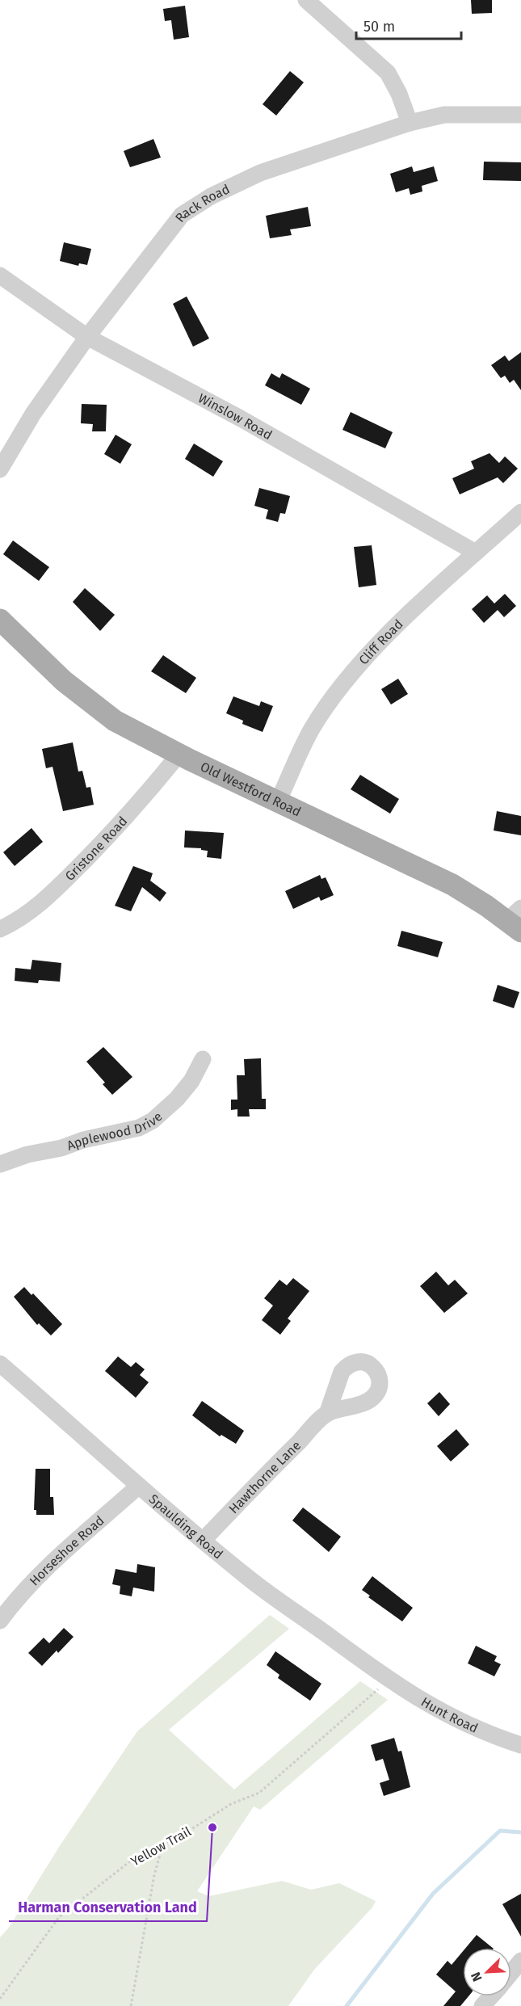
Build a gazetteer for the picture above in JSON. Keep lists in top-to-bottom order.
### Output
{
  "streets": {
    "main road": ["Old Westford Road"],
    "street": [
      "Rack Road",
      "Winslow Road",
      "Cliff Road",
      "Gristone Road",
      "Applewood Drive",
      "Hawthorne Lane",
      "Spaulding Road",
      "Horseshoe Road",
      "Hunt Road"
    ],
    "path": ["Yellow Trail"]
  },
  "crossings": [
    ["Rack Road", "Winslow Road"],
    ["Winslow Road", "Cliff Road"],
    ["Cliff Road", "Old Westford Road"],
    ["Old Westford Road", "Gristone Road"],
    ["Hawthorne Lane", "Spaulding Road"],
    ["Spaulding Road", "Horseshoe Road"],
    ["Spaulding Road", "Hunt Road"],
    ["Spaulding Road", "Yellow Trail"],
    ["Hunt Road", "Yellow Trail"]
  ],
  "places": ["Harman Conservation Land"],
  "scale_bar": "50 m",
  "north": "bottom left"
}
